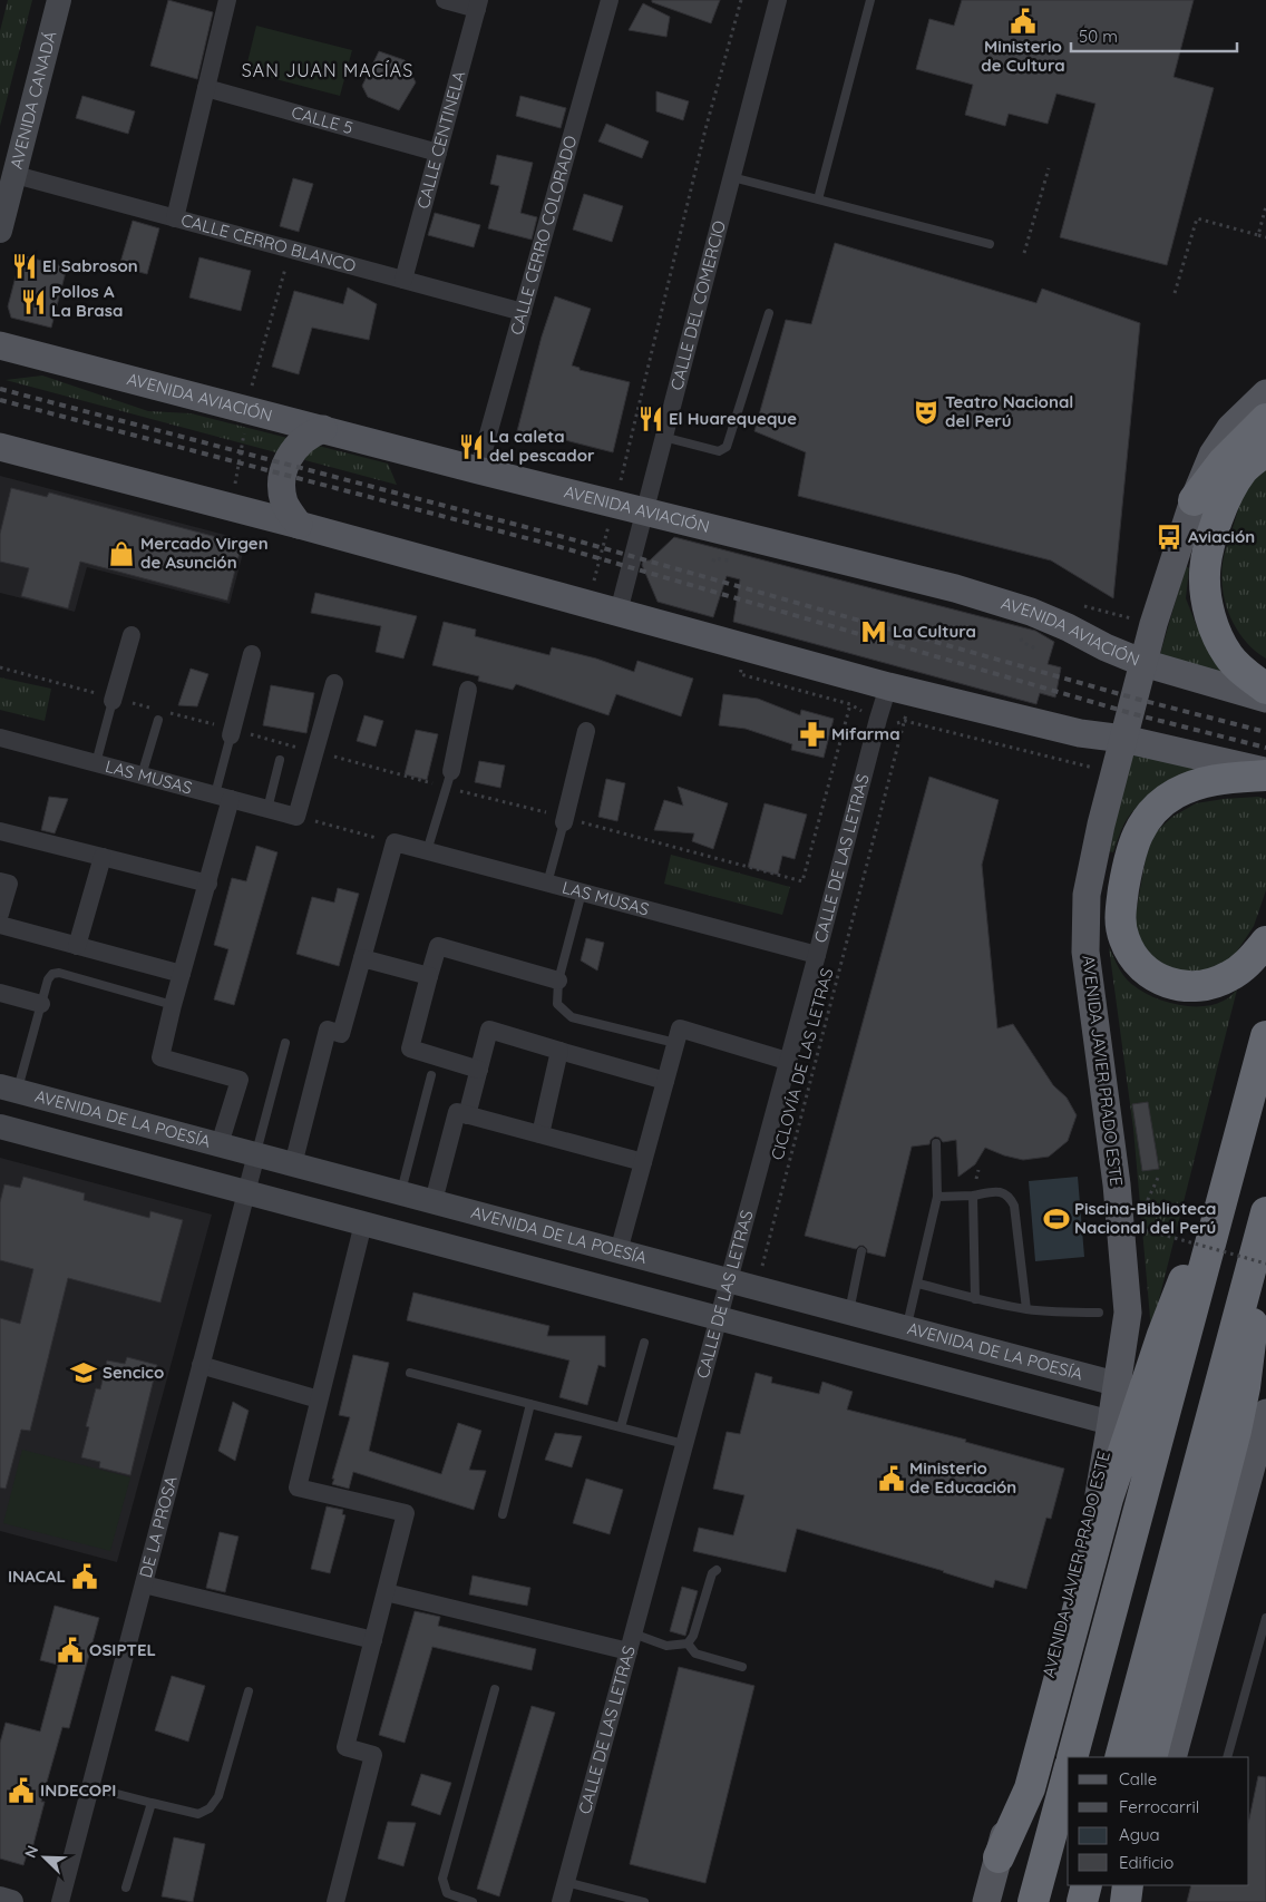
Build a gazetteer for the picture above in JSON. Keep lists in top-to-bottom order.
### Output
{
  "streets": {
    "main road": ["AVENIDA AVIACIÓN", "AVENIDA JAVIER PRADO ESTE"],
    "street": [
      "AVENIDA CANADÁ",
      "CALLE 5",
      "CALLE CENTINELA",
      "CALLE CERRO COLORADO",
      "CALLE CERRO BLANCO",
      "CALLE DEL COMERCIO",
      "LAS MUSAS",
      "CALLE DE LAS LETRAS",
      "AVENIDA DE LA POESÍA",
      "DE LA PROSA"
    ],
    "path": ["CICLOVÍA DE LAS LETRAS"]
  },
  "crossings": [
    ["AVENIDA CANADÁ", "CALLE CERRO BLANCO"],
    ["CALLE 5", "CALLE CENTINELA"],
    ["CALLE CENTINELA", "CALLE CERRO BLANCO"],
    ["CALLE CERRO COLORADO", "CALLE CERRO BLANCO"],
    ["CALLE CERRO COLORADO", "AVENIDA AVIACIÓN"],
    ["CALLE DEL COMERCIO", "AVENIDA AVIACIÓN"],
    ["AVENIDA AVIACIÓN", "AVENIDA JAVIER PRADO ESTE"],
    ["LAS MUSAS", "CALLE DE LAS LETRAS"],
    ["CALLE DE LAS LETRAS", "CICLOVÍA DE LAS LETRAS"],
    ["CALLE DE LAS LETRAS", "AVENIDA DE LA POESÍA"],
    ["CICLOVÍA DE LAS LETRAS", "AVENIDA DE LA POESÍA"],
    ["AVENIDA JAVIER PRADO ESTE", "AVENIDA DE LA POESÍA"],
    ["AVENIDA DE LA POESÍA", "DE LA PROSA"]
  ],
  "districts": ["SAN JUAN MACÍAS"],
  "places": {
    "public building": [
      "Ministerio de Cultura",
      "Ministerio de Educación",
      "INACAL",
      "OSIPTEL",
      "INDECOPI"
    ],
    "restaurant": [
      "El Sabroson",
      "Pollos A La Brasa",
      "El Huarequeque",
      "La caleta del pescador"
    ],
    "theatre": ["Teatro Nacional del Perú"],
    "bus stop": ["Aviación"],
    "shop": ["Mercado Virgen de Asunción"],
    "metro station": ["La Cultura"],
    "pharmacy": ["Mifarma"],
    "sports": ["Piscina-Biblioteca Nacional del Perú"],
    "school or university": ["Sencico"]
  },
  "legend": [
    "Calle",
    "Ferrocarril",
    "Agua",
    "Edificio"
  ],
  "scale_bar": "50 m",
  "north": "top left"
}
